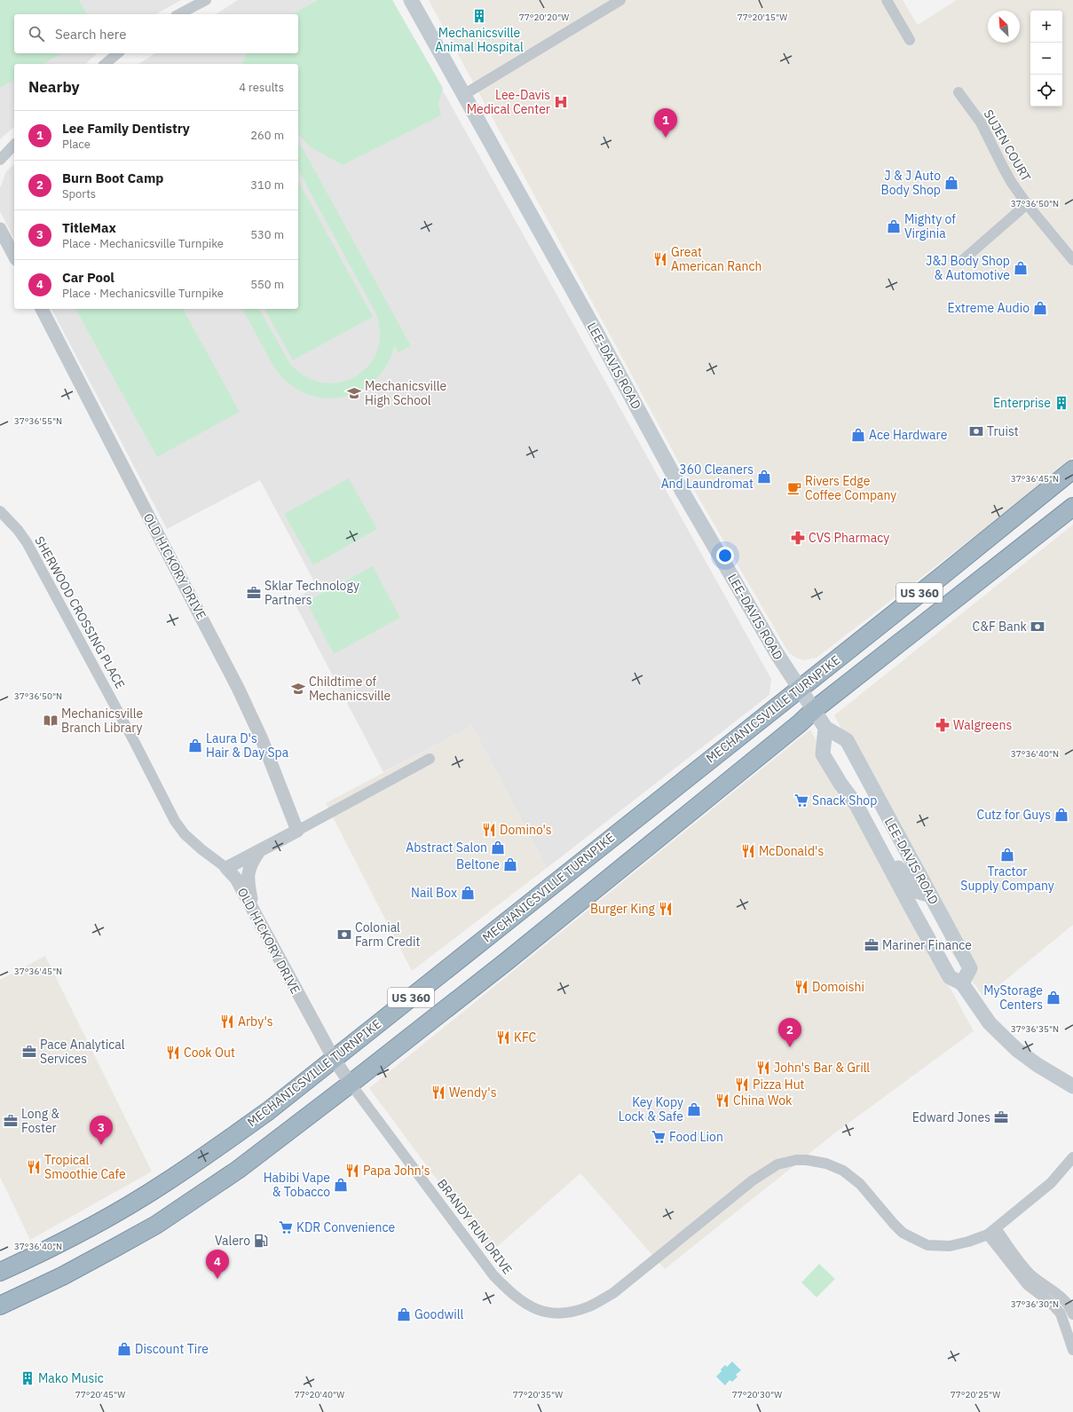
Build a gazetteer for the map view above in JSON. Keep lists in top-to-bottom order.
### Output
{
  "streets": {
    "highway": ["US 360", "MECHANICSVILLE TURNPIKE"],
    "main road": ["LEE-DAVIS ROAD"],
    "street": [
      "SUJEN COURT",
      "OLD HICKORY DRIVE",
      "SHERWOOD CROSSING PLACE",
      "BRANDY RUN DRIVE"
    ]
  },
  "crossings": [
    ["LEE-DAVIS ROAD", "MECHANICSVILLE TURNPIKE"],
    ["OLD HICKORY DRIVE", "SHERWOOD CROSSING PLACE"],
    ["OLD HICKORY DRIVE", "MECHANICSVILLE TURNPIKE"],
    ["OLD HICKORY DRIVE", "BRANDY RUN DRIVE"],
    ["MECHANICSVILLE TURNPIKE", "BRANDY RUN DRIVE"]
  ],
  "places": {
    "building": ["Mechanicsville Animal Hospital", "Enterprise", "Mako Music"],
    "hospital": ["Lee-Davis Medical Center"],
    "shop": [
      "J & J Auto Body Shop",
      "Mighty of Virginia",
      "J&J Body Shop & Automotive",
      "Extreme Audio",
      "Ace Hardware",
      "360 Cleaners And Laundromat",
      "Laura D's Hair & Day Spa",
      "Cutz for Guys",
      "Abstract Salon",
      "Tractor Supply Company",
      "Beltone",
      "Nail Box",
      "MyStorage Centers",
      "Key Kopy Lock & Safe",
      "Habibi Vape & Tobacco",
      "Goodwill",
      "Discount Tire"
    ],
    "restaurant": [
      "Great American Ranch",
      "Domino's",
      "McDonald's",
      "Burger King",
      "Domoishi",
      "Arby's",
      "KFC",
      "Cook Out",
      "John's Bar & Grill",
      "Pizza Hut",
      "Wendy's",
      "China Wok",
      "Tropical Smoothie Cafe",
      "Papa John's"
    ],
    "school or university": ["Mechanicsville High School", "Childtime of Mechanicsville"],
    "bank": ["Truist", "C&F Bank", "Colonial Farm Credit"],
    "cafe": ["Rivers Edge Coffee Company"],
    "pharmacy": ["CVS Pharmacy", "Walgreens"],
    "office": [
      "Sklar Technology Partners",
      "Mariner Finance",
      "Pace Analytical Services",
      "Edward Jones",
      "Long & Foster"
    ],
    "library": ["Mechanicsville Branch Library"],
    "supermarket": ["Snack Shop", "Food Lion", "KDR Convenience"],
    "fuel station": ["Valero"]
  },
  "north": "top left",
  "page": {
    "map_buttons": ["+", "−"],
    "search": "Search here",
    "heading": ["Nearby", "4 results"],
    "pins": [
      "1",
      "2",
      "3",
      "4"
    ],
    "list": [
      {
        "mark": "1",
        "name": "Lee Family Dentistry",
        "note": "Place",
        "value": "260 m"
      },
      {
        "mark": "2",
        "name": "Burn Boot Camp",
        "note": "Sports",
        "value": "310 m"
      },
      {
        "mark": "3",
        "name": "TitleMax",
        "note": "Place · Mechanicsville Turnpike",
        "value": "530 m"
      },
      {
        "mark": "4",
        "name": "Car Pool",
        "note": "Place · Mechanicsville Turnpike",
        "value": "550 m"
      }
    ]
  },
  "coordinates": [
    "77°20'15\"W",
    "77°20'20\"W",
    "37°36'50\"N",
    "37°36'55\"N",
    "37°36'45\"N",
    "37°36'40\"N",
    "37°36'35\"N",
    "37°36'30\"N",
    "77°20'45\"W",
    "77°20'40\"W",
    "77°20'35\"W",
    "77°20'30\"W",
    "77°20'25\"W"
  ]
}
